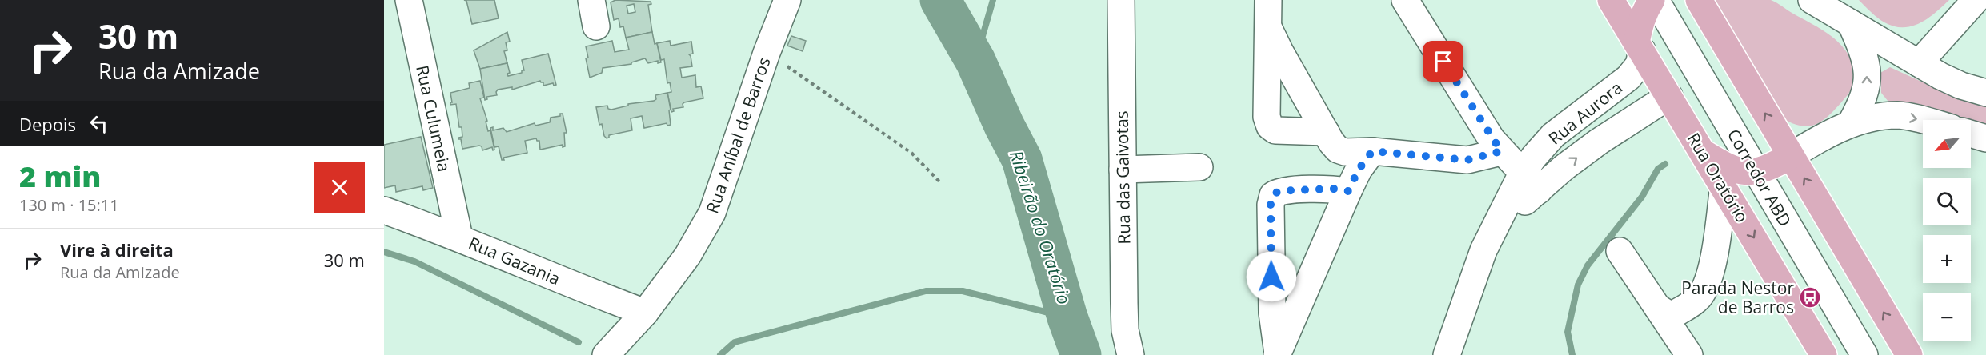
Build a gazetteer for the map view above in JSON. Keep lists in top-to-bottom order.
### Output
{
  "streets": {
    "main road": ["Rua Oratório"],
    "street": [
      "Rua Aurora",
      "Rua Culumeia",
      "Rua Aníbal de Barros",
      "Rua das Gaivotas",
      "Corredor ABD",
      "Rua Gazania"
    ]
  },
  "crossings": [
    ["Rua Aurora", "Rua Oratório"],
    ["Rua Culumeia", "Rua Gazania"],
    ["Rua Aníbal de Barros", "Rua Gazania"]
  ],
  "water": ["Ribeirão do Oratório"],
  "places": {
    "bus stop": ["Parada Nestor de Barros"]
  },
  "north": "bottom left",
  "page": {
    "turn": ["30 m", "Rua da Amizade"],
    "then": "Depois",
    "map_buttons": ["+", "−"],
    "heading": ["2 min", "130 m · 15:11"],
    "list": [
      {
        "name": "Vire à direita",
        "note": "Rua da Amizade",
        "value": "30 m"
      }
    ]
  }
}
